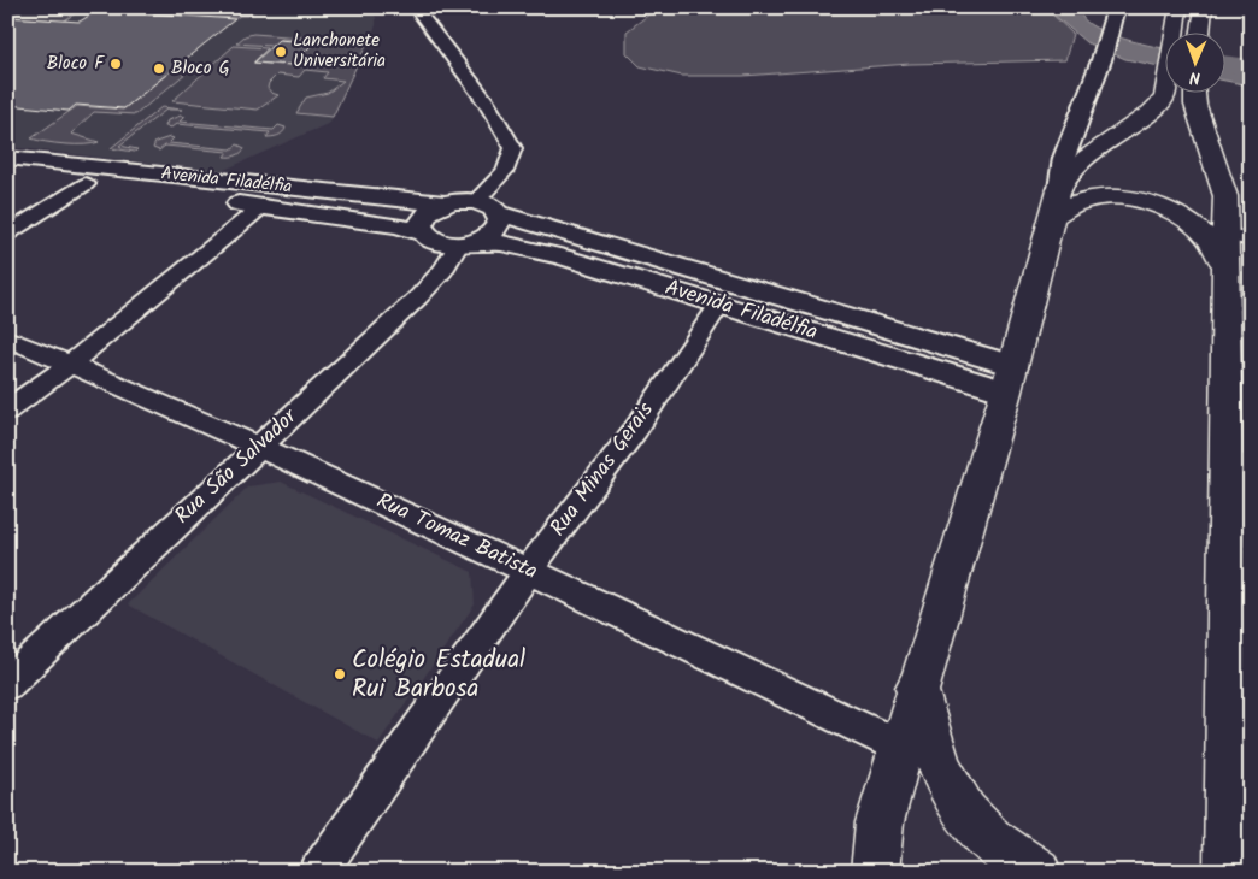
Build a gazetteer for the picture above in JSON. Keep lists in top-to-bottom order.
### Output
{
  "streets": {
    "main road": ["Avenida Filadélfia"],
    "street": ["Rua São Salvador", "Rua Minas Gerais", "Rua Tomaz Batista"]
  },
  "crossings": [
    ["Avenida Filadélfia", "Rua São Salvador"],
    ["Avenida Filadélfia", "Rua Minas Gerais"],
    ["Rua São Salvador", "Rua Tomaz Batista"],
    ["Rua Minas Gerais", "Rua Tomaz Batista"]
  ],
  "places": [
    "Lanchonete Universitária",
    "Bloco F",
    "Bloco G",
    "Colégio Estadual Rui Barbosa"
  ],
  "north": "bottom"
}
